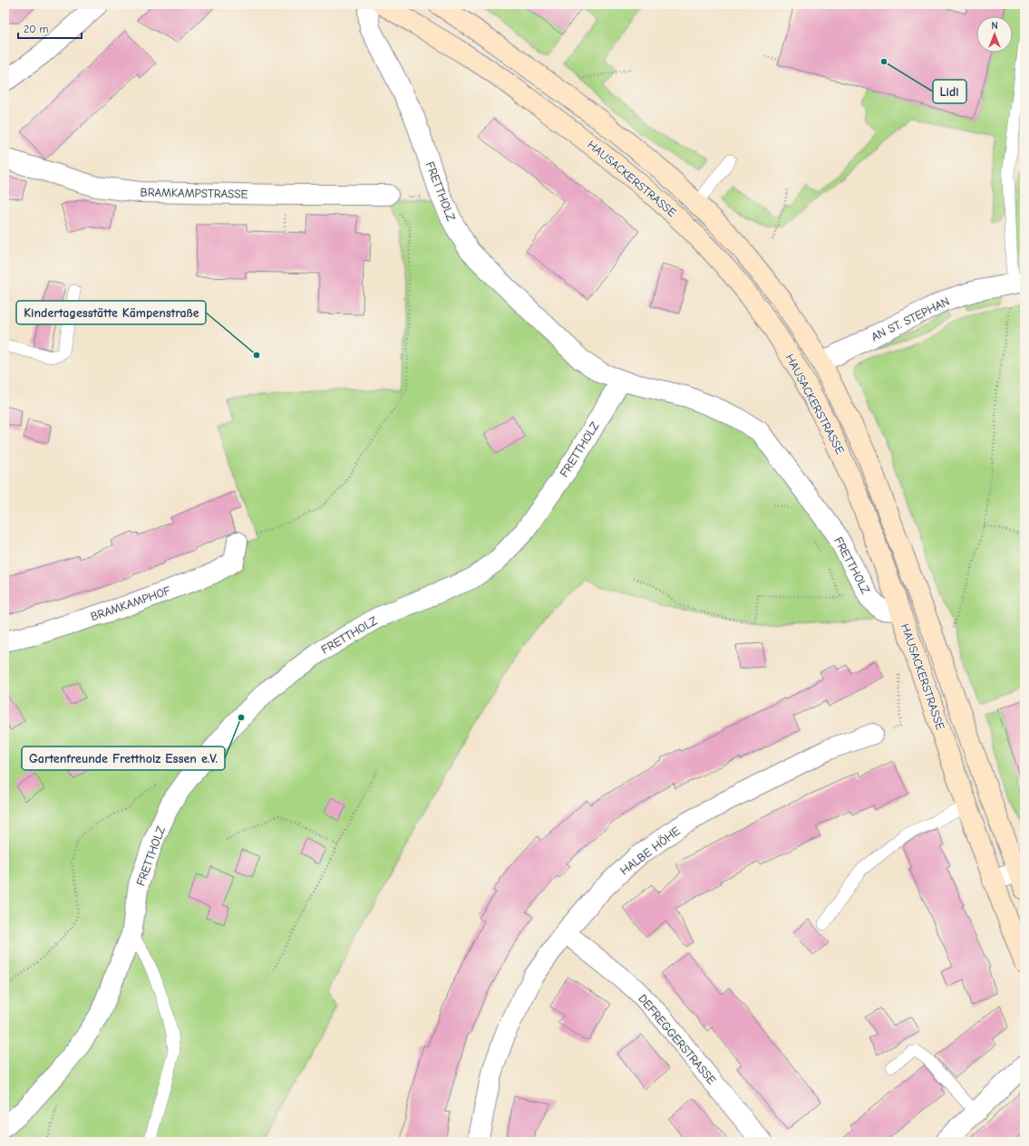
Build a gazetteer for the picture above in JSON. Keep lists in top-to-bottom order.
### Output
{
  "streets": {
    "main road": ["HAUSACKERSTRASSE"],
    "street": [
      "FRETTHOLZ",
      "BRAMKAMPSTRASSE",
      "AN ST. STEPHAN",
      "BRAMKAMPHOF",
      "HALBE HÖHE",
      "DEFREGGERSTRASSE"
    ]
  },
  "crossings": [
    ["HAUSACKERSTRASSE", "FRETTHOLZ"],
    ["HAUSACKERSTRASSE", "AN ST. STEPHAN"],
    ["HALBE HÖHE", "DEFREGGERSTRASSE"]
  ],
  "places": ["Lidl", "Kindertagesstätte Kämpenstraße", "Gartenfreunde Frettholz Essen e.V."],
  "scale_bar": "20 m",
  "north": "top"
}
